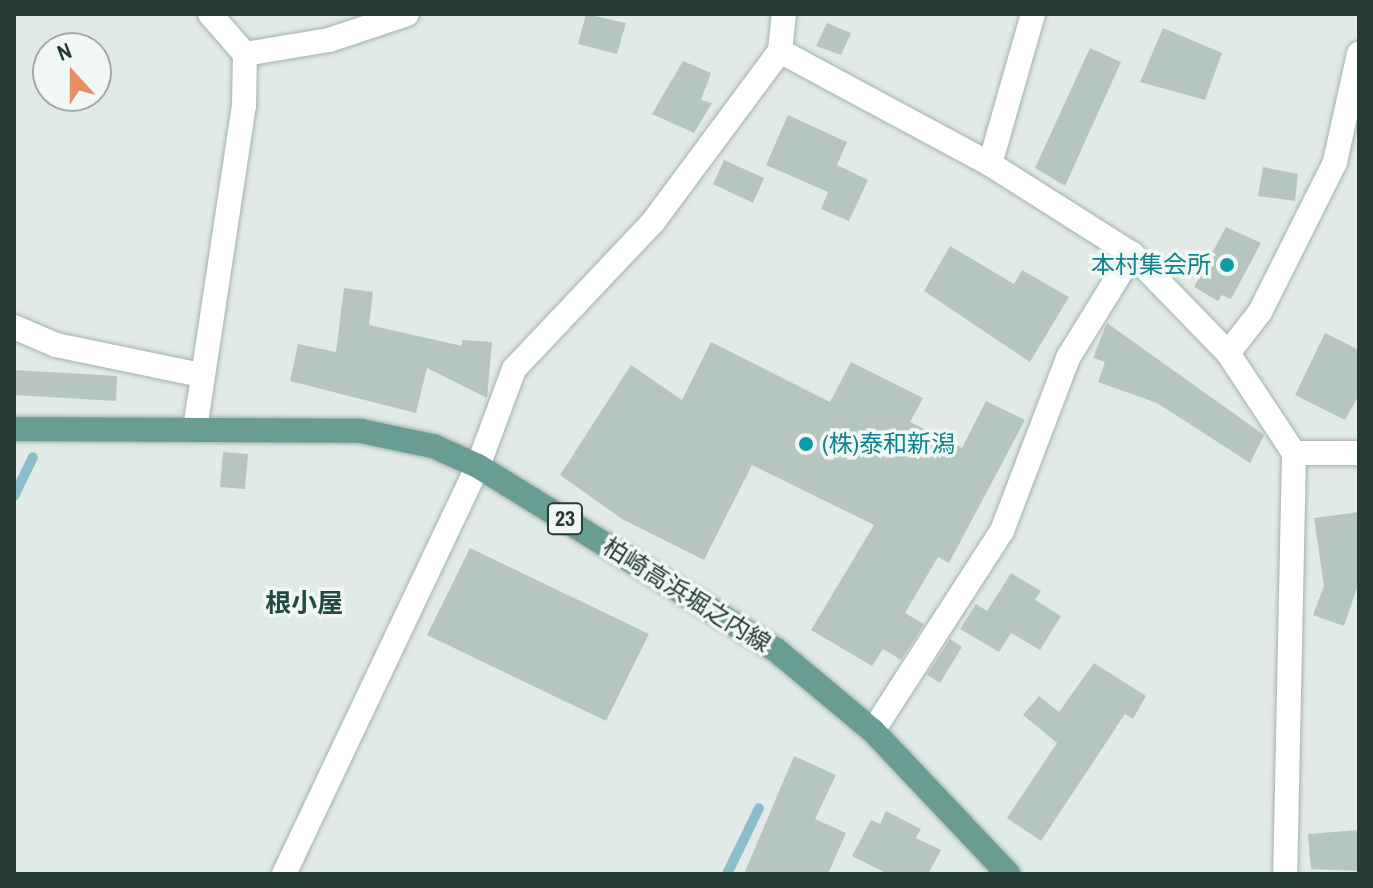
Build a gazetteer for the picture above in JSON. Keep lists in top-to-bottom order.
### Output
{
  "streets": {
    "main road": ["23", "柏崎高浜堀之内線"]
  },
  "districts": ["根小屋"],
  "places": ["本村集会所", "(株)泰和新潟"],
  "north": "top"
}
